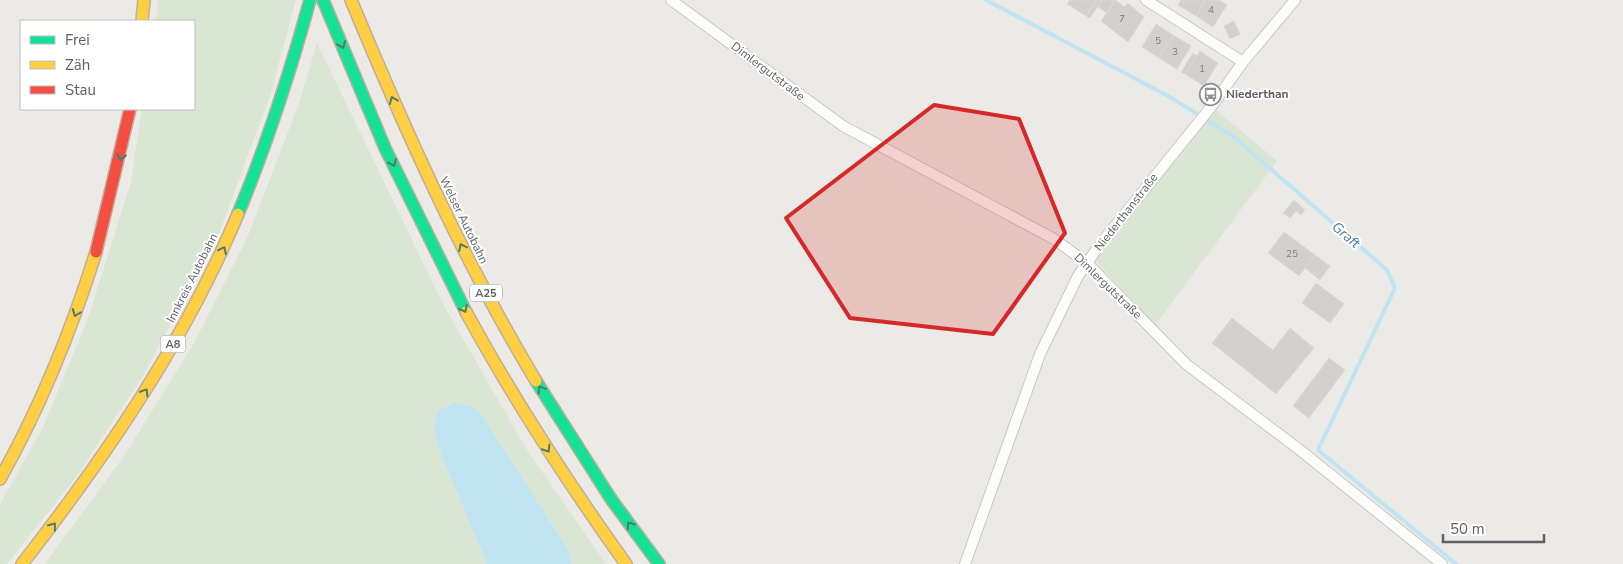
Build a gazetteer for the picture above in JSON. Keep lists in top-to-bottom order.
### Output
{
  "streets": {
    "highway": [
      "Welser Autobahn",
      "Innkreis Autobahn",
      "A25",
      "A8"
    ],
    "street": ["Dimlergutstraße", "Niederthanstraße"]
  },
  "crossings": [
    ["Dimlergutstraße", "Niederthanstraße"]
  ],
  "one_way": ["Innkreis Autobahn"],
  "water": ["Graft"],
  "places": {
    "bus stop": ["Niederthan"]
  },
  "house_numbers": [
    "4",
    "7",
    "5",
    "3",
    "1",
    "25"
  ],
  "legend": ["Frei", "Zäh", "Stau"],
  "scale_bar": "50 m"
}
